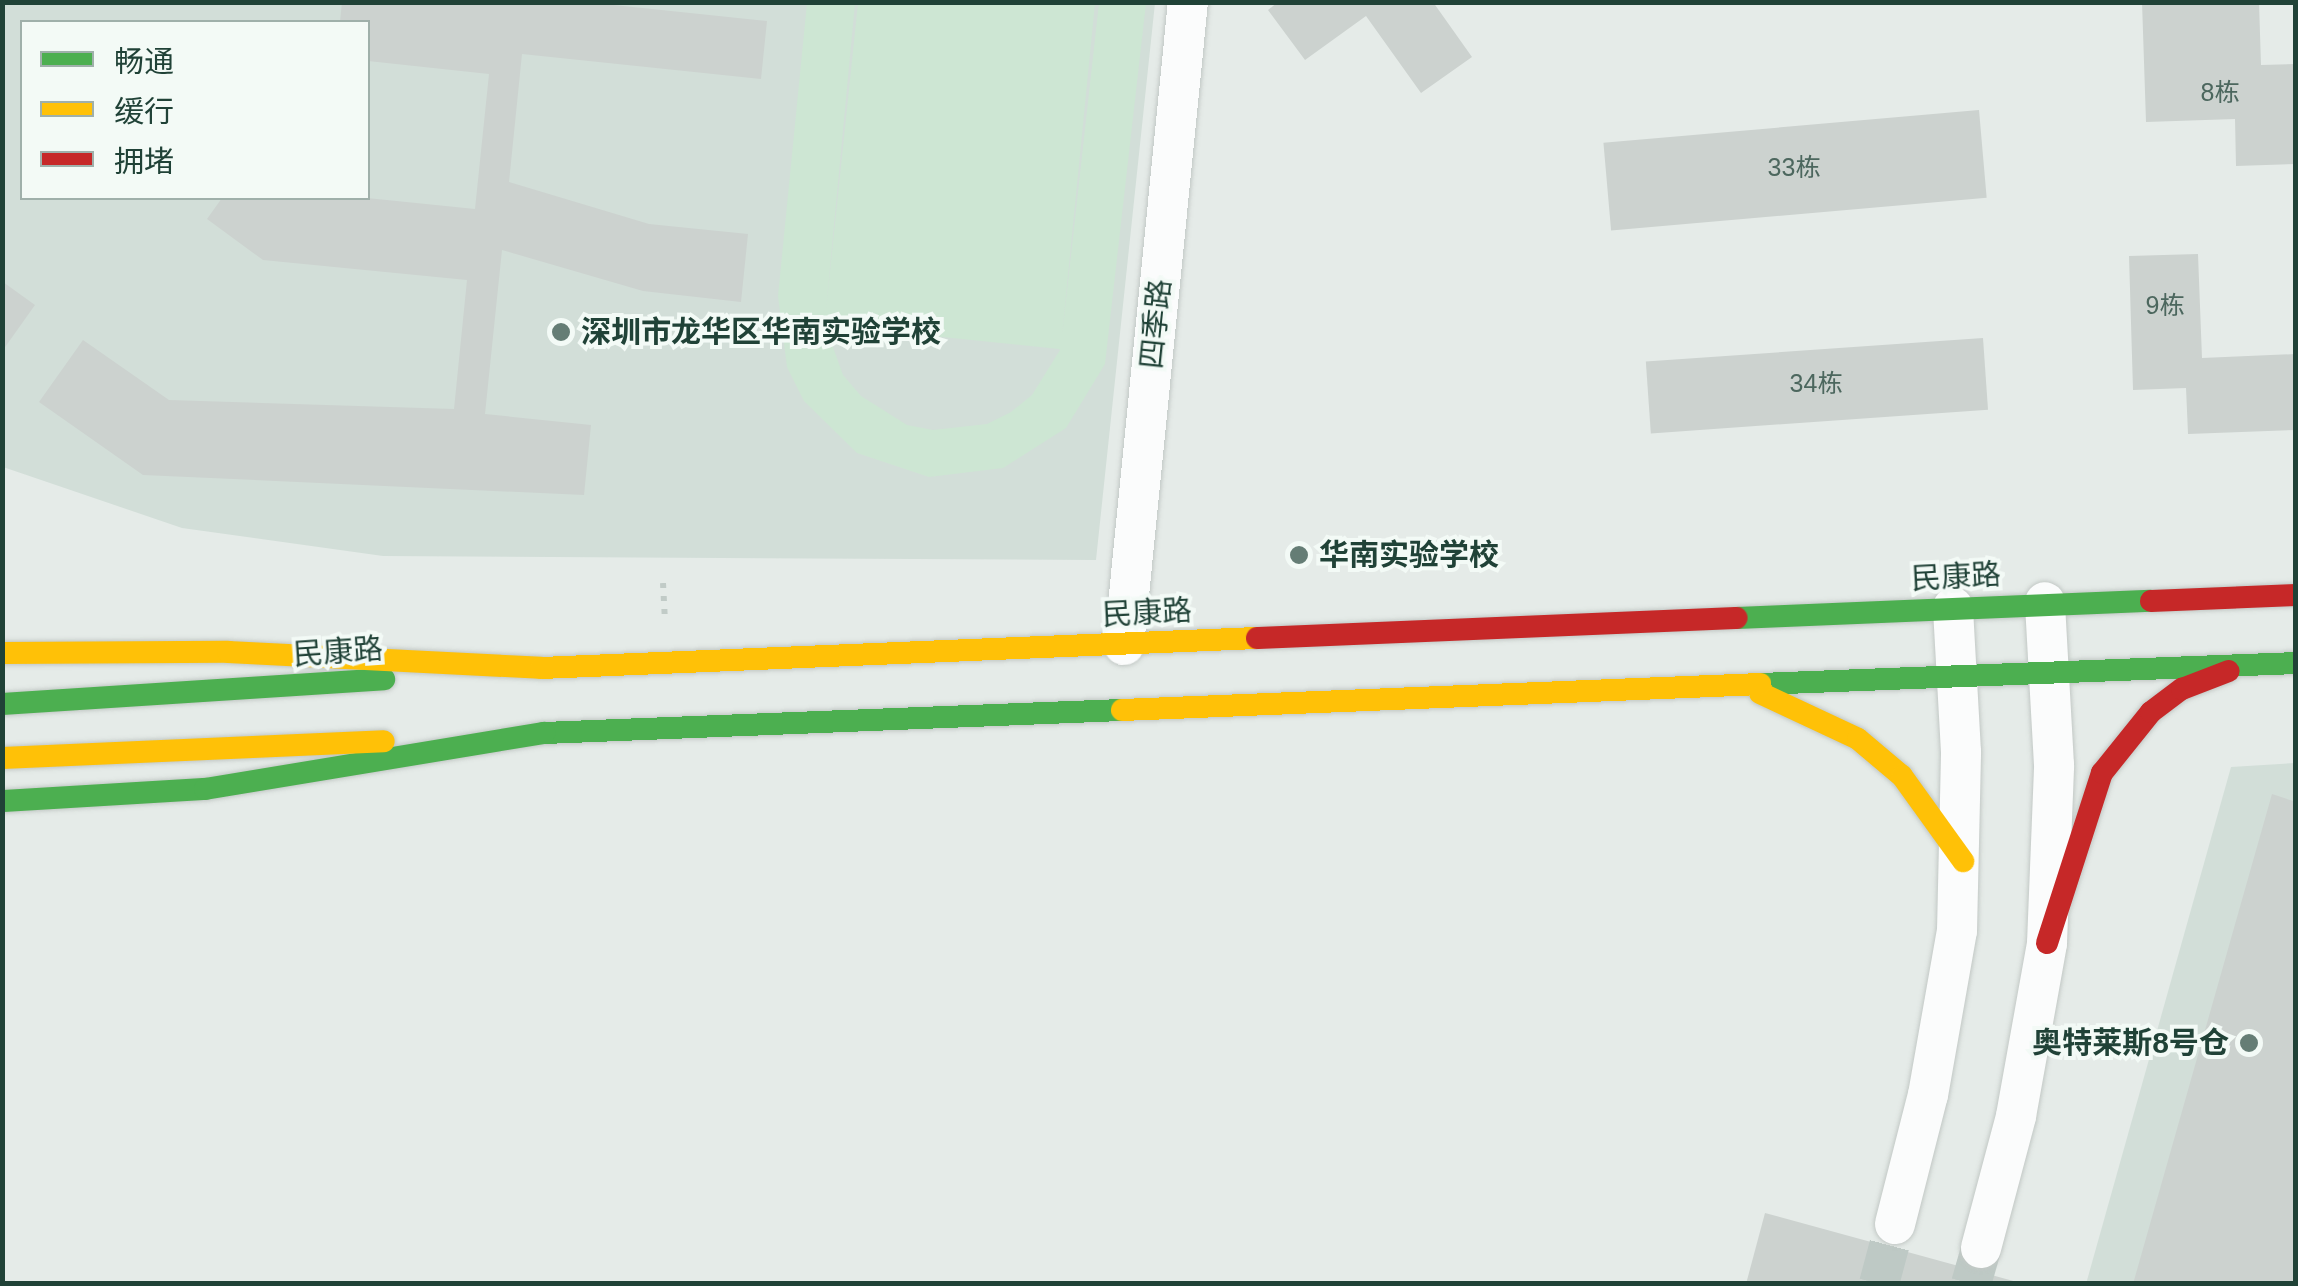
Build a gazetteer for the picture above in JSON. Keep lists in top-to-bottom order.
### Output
{
  "streets": {
    "main road": ["民康路"],
    "street": ["四季路"]
  },
  "crossings": [
    ["四季路", "民康路"]
  ],
  "places": ["深圳市龙华区华南实验学校", "华南实验学校", "奥特莱斯8号仓"],
  "house_numbers": [
    "8栋",
    "33栋",
    "9栋",
    "34栋"
  ],
  "legend": ["畅通", "缓行", "拥堵"]
}
